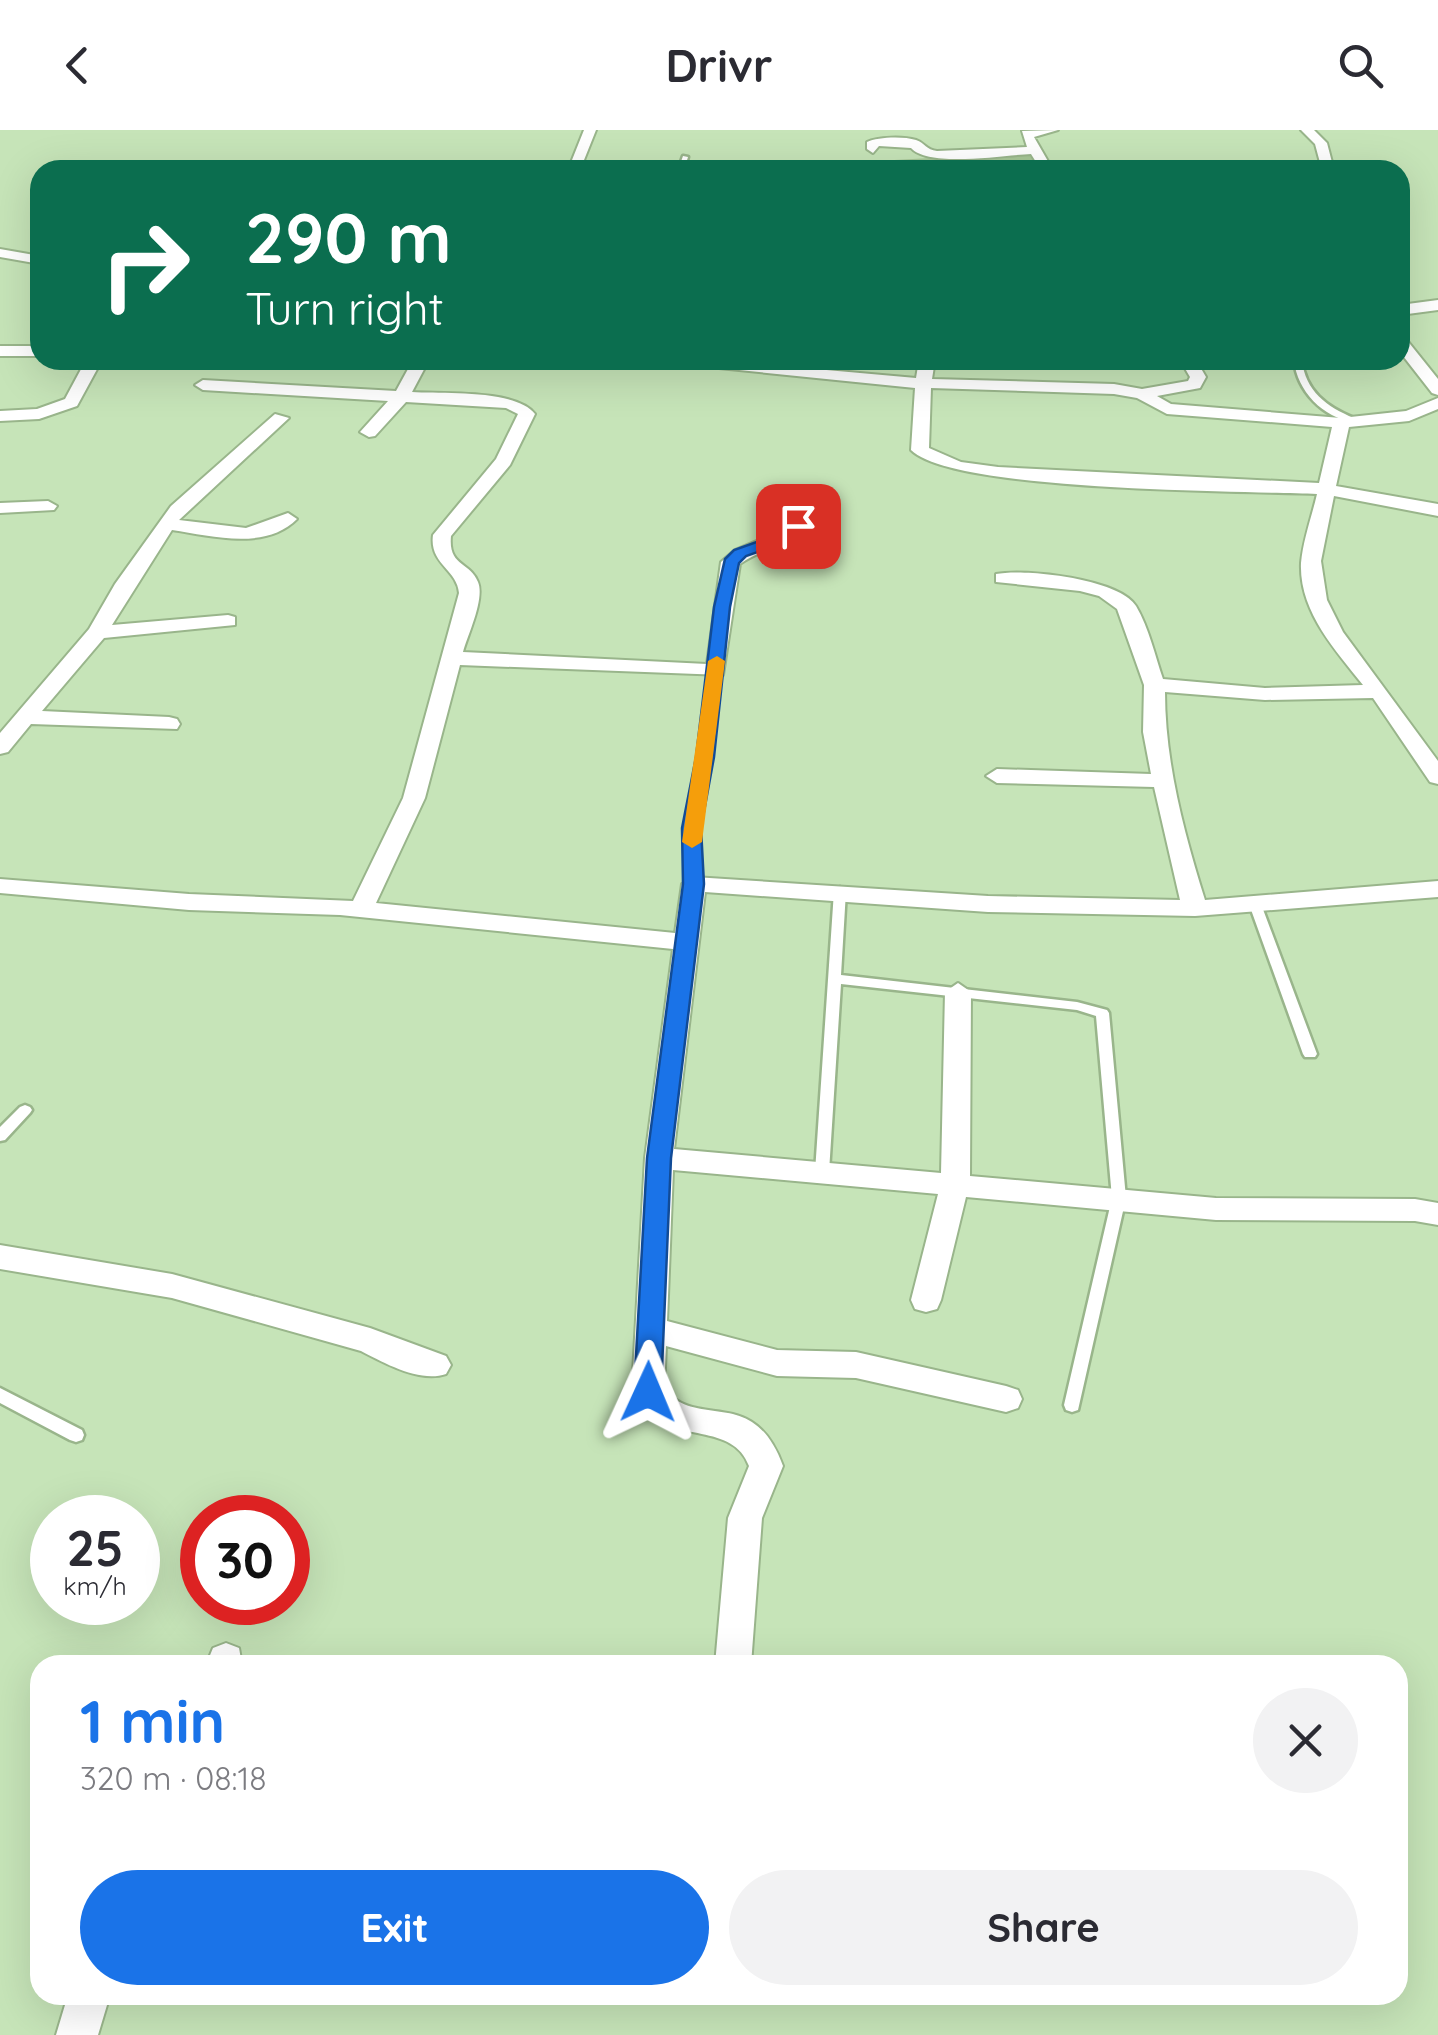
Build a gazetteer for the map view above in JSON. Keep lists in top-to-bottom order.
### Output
{
  "page": {
    "header": "Drivr",
    "turn": ["290 m", "Turn right"],
    "speed": "25 km/h",
    "limit": "30",
    "heading": ["1 min", "320 m · 08:18"],
    "buttons": ["Exit", "Share"]
  }
}
